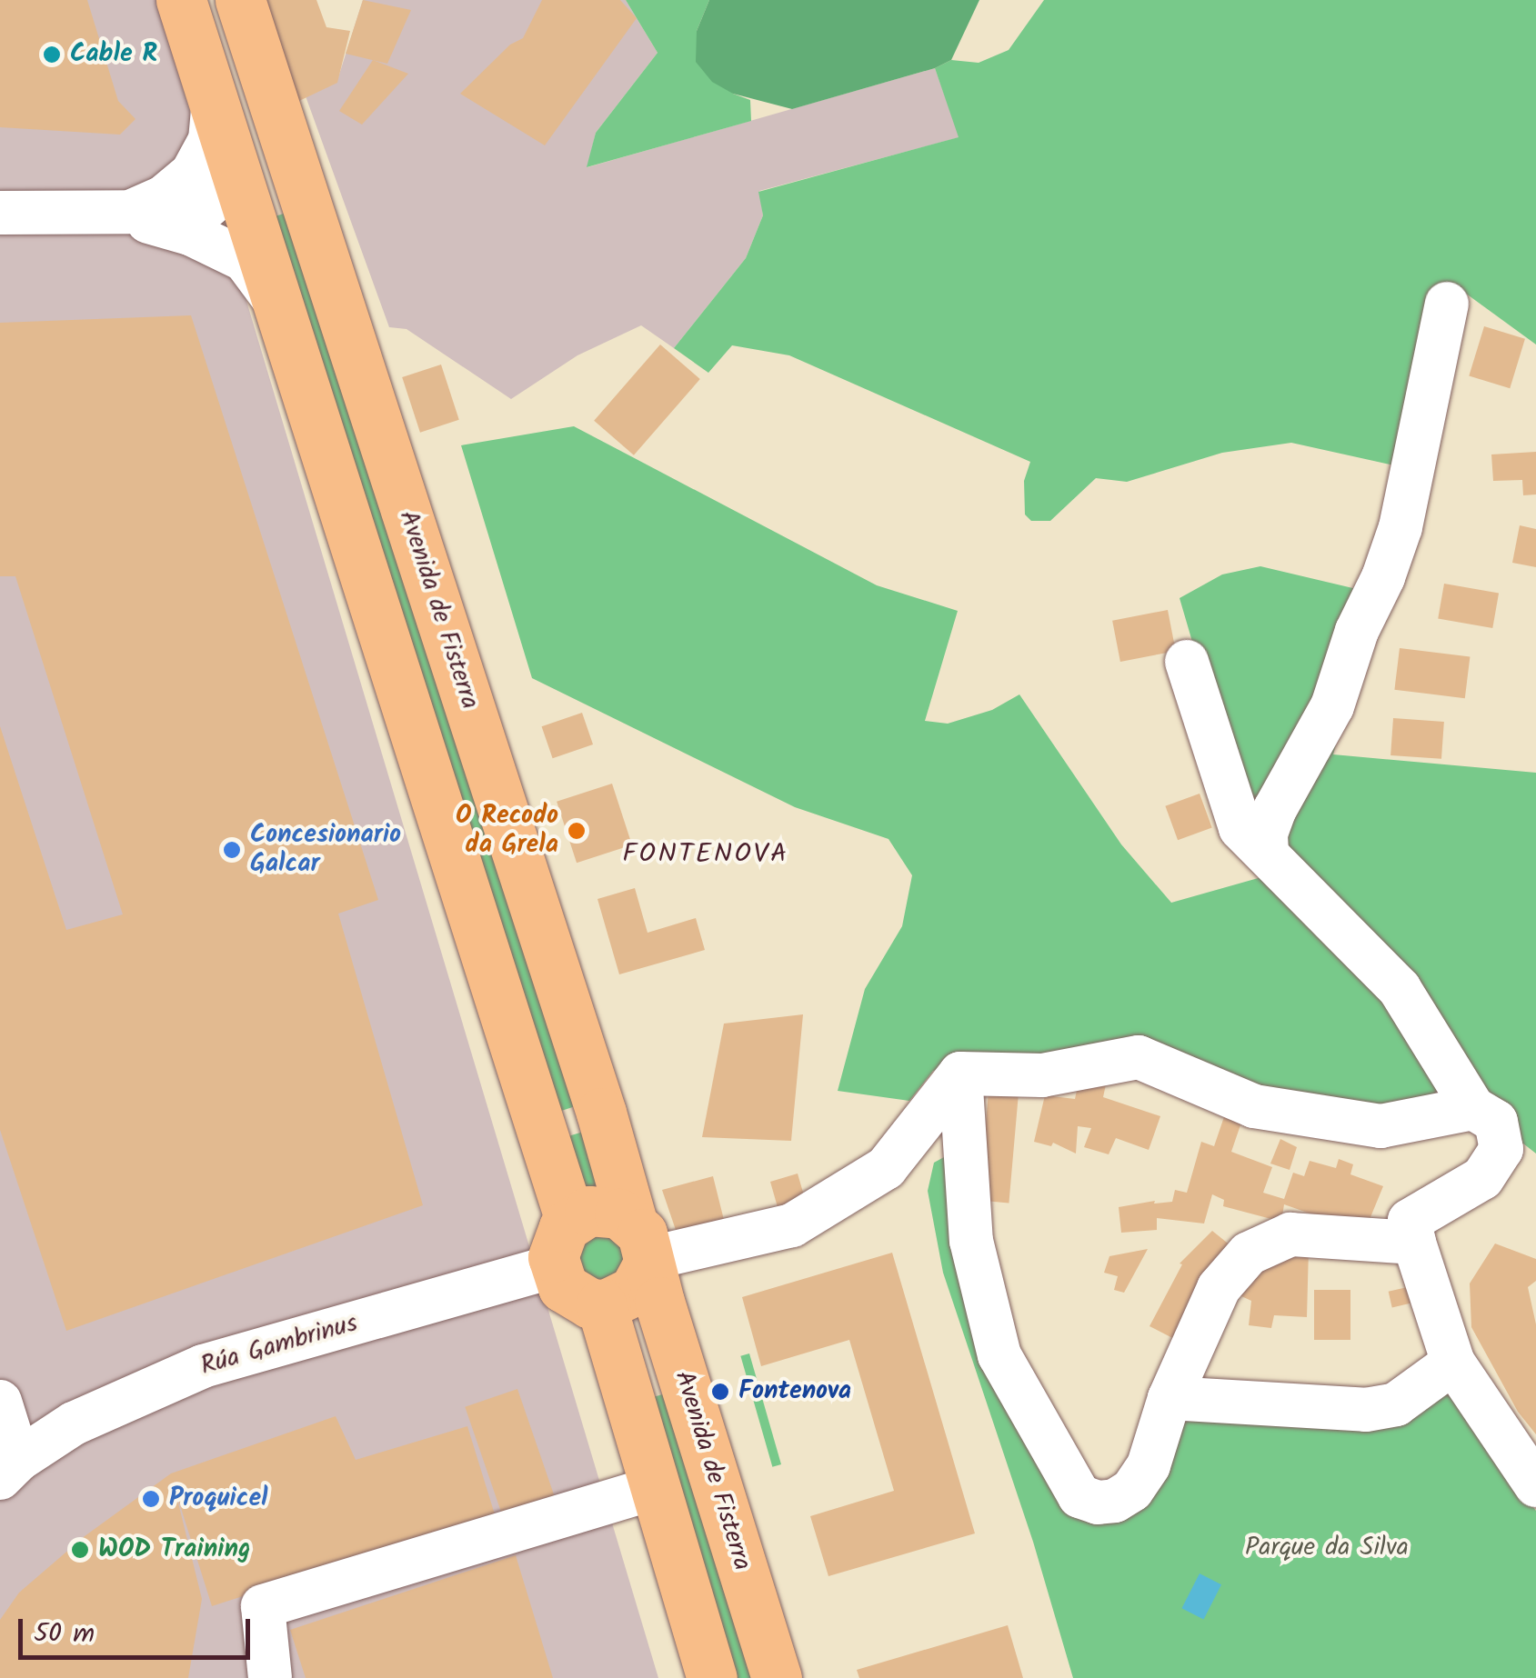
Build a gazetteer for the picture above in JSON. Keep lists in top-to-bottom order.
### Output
{
  "streets": {
    "main road": ["Avenida de Fisterra"],
    "street": ["Rúa Gambrinus"]
  },
  "crossings": [
    ["Avenida de Fisterra", "Rúa Gambrinus"]
  ],
  "districts": ["FONTENOVA"],
  "parks": ["Parque da Silva"],
  "places": [
    "Cable R",
    "O Recodo da Grela",
    "Concesionario Galcar",
    "Fontenova",
    "Proquicel",
    "WOD Training"
  ],
  "scale_bar": "50 m"
}
